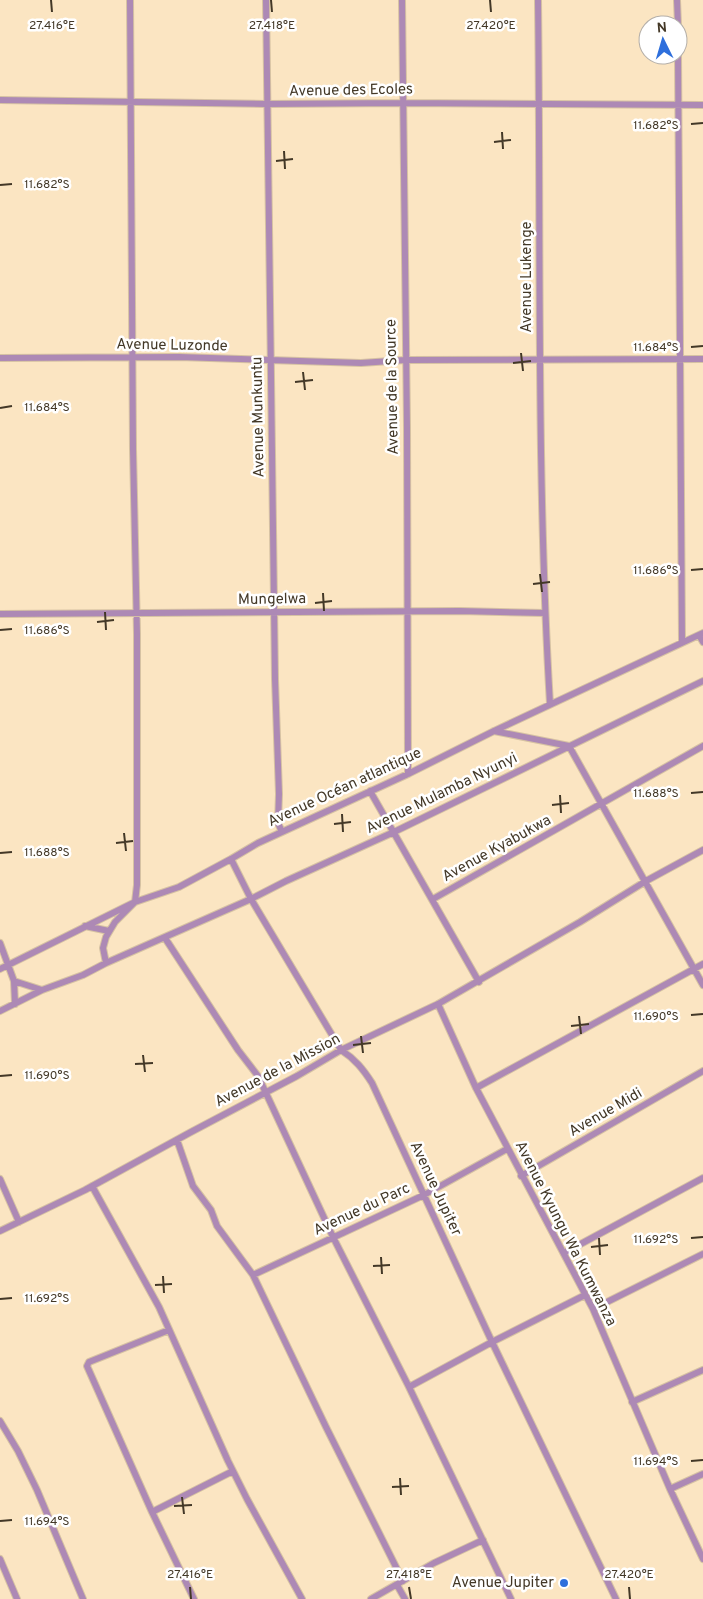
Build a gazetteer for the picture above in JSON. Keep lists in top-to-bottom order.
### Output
{
  "streets": {
    "street": [
      "Avenue des Ecoles",
      "Avenue Lukenge",
      "Avenue Luzonde",
      "Avenue de la Source",
      "Avenue Munkuntu",
      "Mungelwa",
      "Avenue Océan atlantique",
      "Avenue Mulamba Nyunyi",
      "Avenue Kyabukwa",
      "Avenue de la Mission",
      "Avenue Midi",
      "Avenue Jupiter",
      "Avenue du Parc",
      "Avenue Kyungu Wa Kumwanza"
    ]
  },
  "crossings": [
    ["Avenue des Ecoles", "Avenue Lukenge"],
    ["Avenue des Ecoles", "Avenue de la Source"],
    ["Avenue des Ecoles", "Avenue Munkuntu"],
    ["Avenue Lukenge", "Avenue Luzonde"],
    ["Avenue Lukenge", "Mungelwa"],
    ["Avenue Lukenge", "Avenue Océan atlantique"],
    ["Avenue Luzonde", "Avenue de la Source"],
    ["Avenue Luzonde", "Avenue Munkuntu"],
    ["Avenue de la Source", "Mungelwa"],
    ["Avenue de la Source", "Avenue Océan atlantique"],
    ["Avenue Munkuntu", "Mungelwa"],
    ["Avenue Munkuntu", "Avenue Océan atlantique"],
    ["Avenue Océan atlantique", "Avenue Jupiter"],
    ["Avenue Mulamba Nyunyi", "Avenue Jupiter"],
    ["Avenue de la Mission", "Avenue Jupiter"],
    ["Avenue de la Mission", "Avenue Kyungu Wa Kumwanza"],
    ["Avenue Midi", "Avenue Kyungu Wa Kumwanza"],
    ["Avenue Jupiter", "Avenue du Parc"],
    ["Avenue du Parc", "Avenue Kyungu Wa Kumwanza"]
  ],
  "places": ["Avenue Jupiter"],
  "north": "top",
  "coordinates": [
    "27.416°E",
    "27.418°E",
    "27.420°E",
    "11.682°S",
    "11.684°S",
    "11.686°S",
    "11.688°S",
    "11.690°S",
    "11.692°S",
    "11.694°S"
  ]
}
